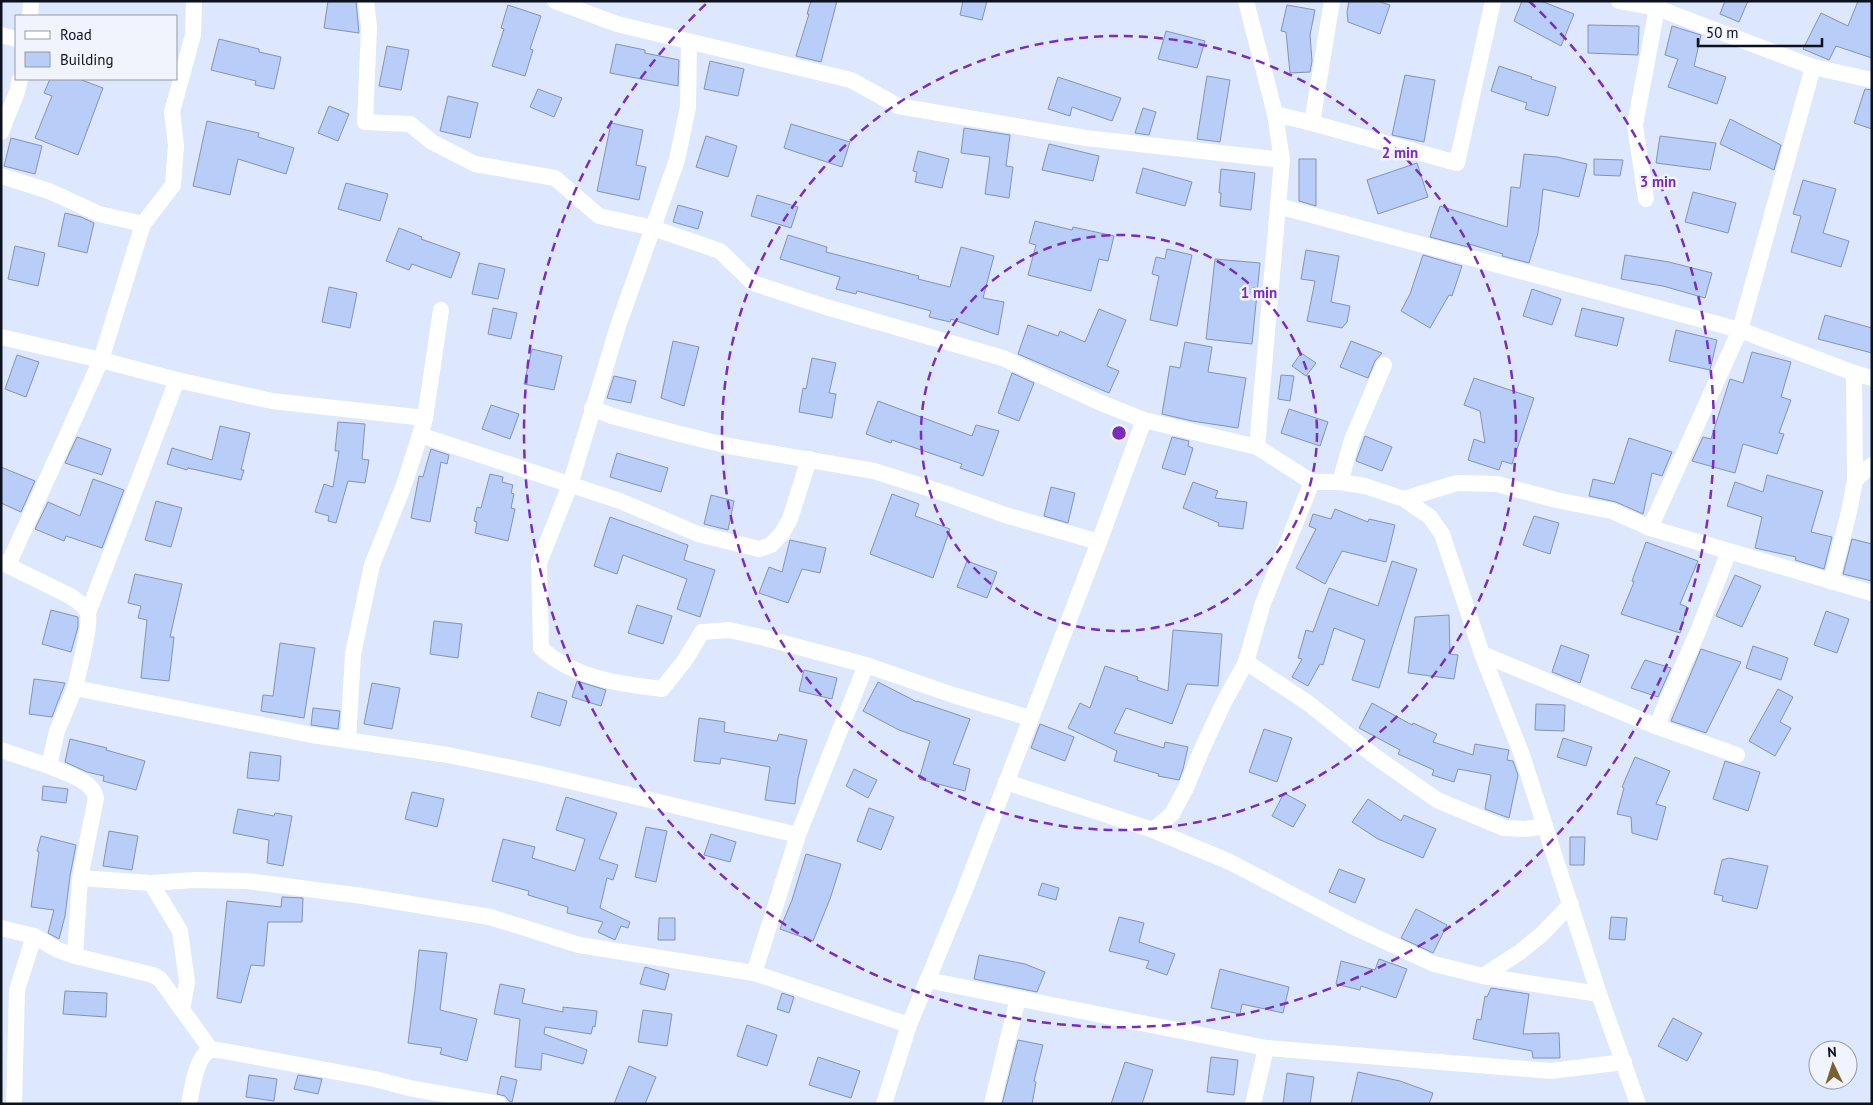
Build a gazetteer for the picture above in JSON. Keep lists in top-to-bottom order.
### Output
{
  "legend": ["Road", "Building"],
  "scale_bar": "50 m",
  "north": "top",
  "rings": ["2 min", "3 min", "1 min"]
}
